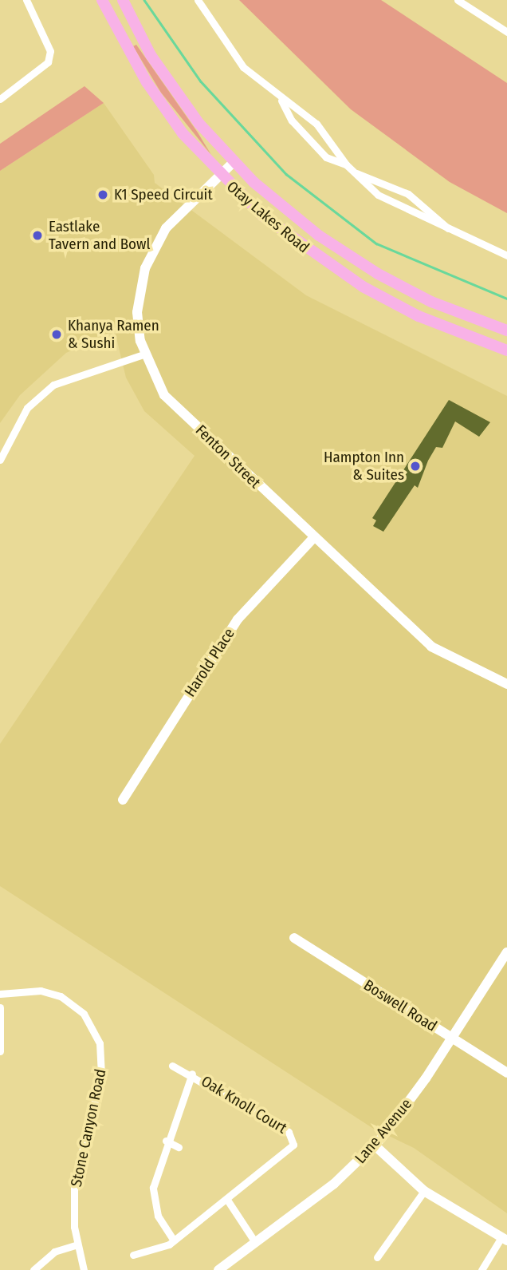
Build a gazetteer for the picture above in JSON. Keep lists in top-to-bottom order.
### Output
{
  "streets": {
    "main road": ["Otay Lakes Road"],
    "street": [
      "Fenton Street",
      "Harold Place",
      "Boswell Road",
      "Oak Knoll Court",
      "Stone Canyon Road",
      "Lane Avenue"
    ]
  },
  "crossings": [
    ["Otay Lakes Road", "Fenton Street"],
    ["Fenton Street", "Harold Place"],
    ["Boswell Road", "Lane Avenue"]
  ],
  "places": [
    "K1 Speed Circuit",
    "Eastlake Tavern and Bowl",
    "Khanya Ramen & Sushi",
    "Hampton Inn & Suites"
  ]
}
